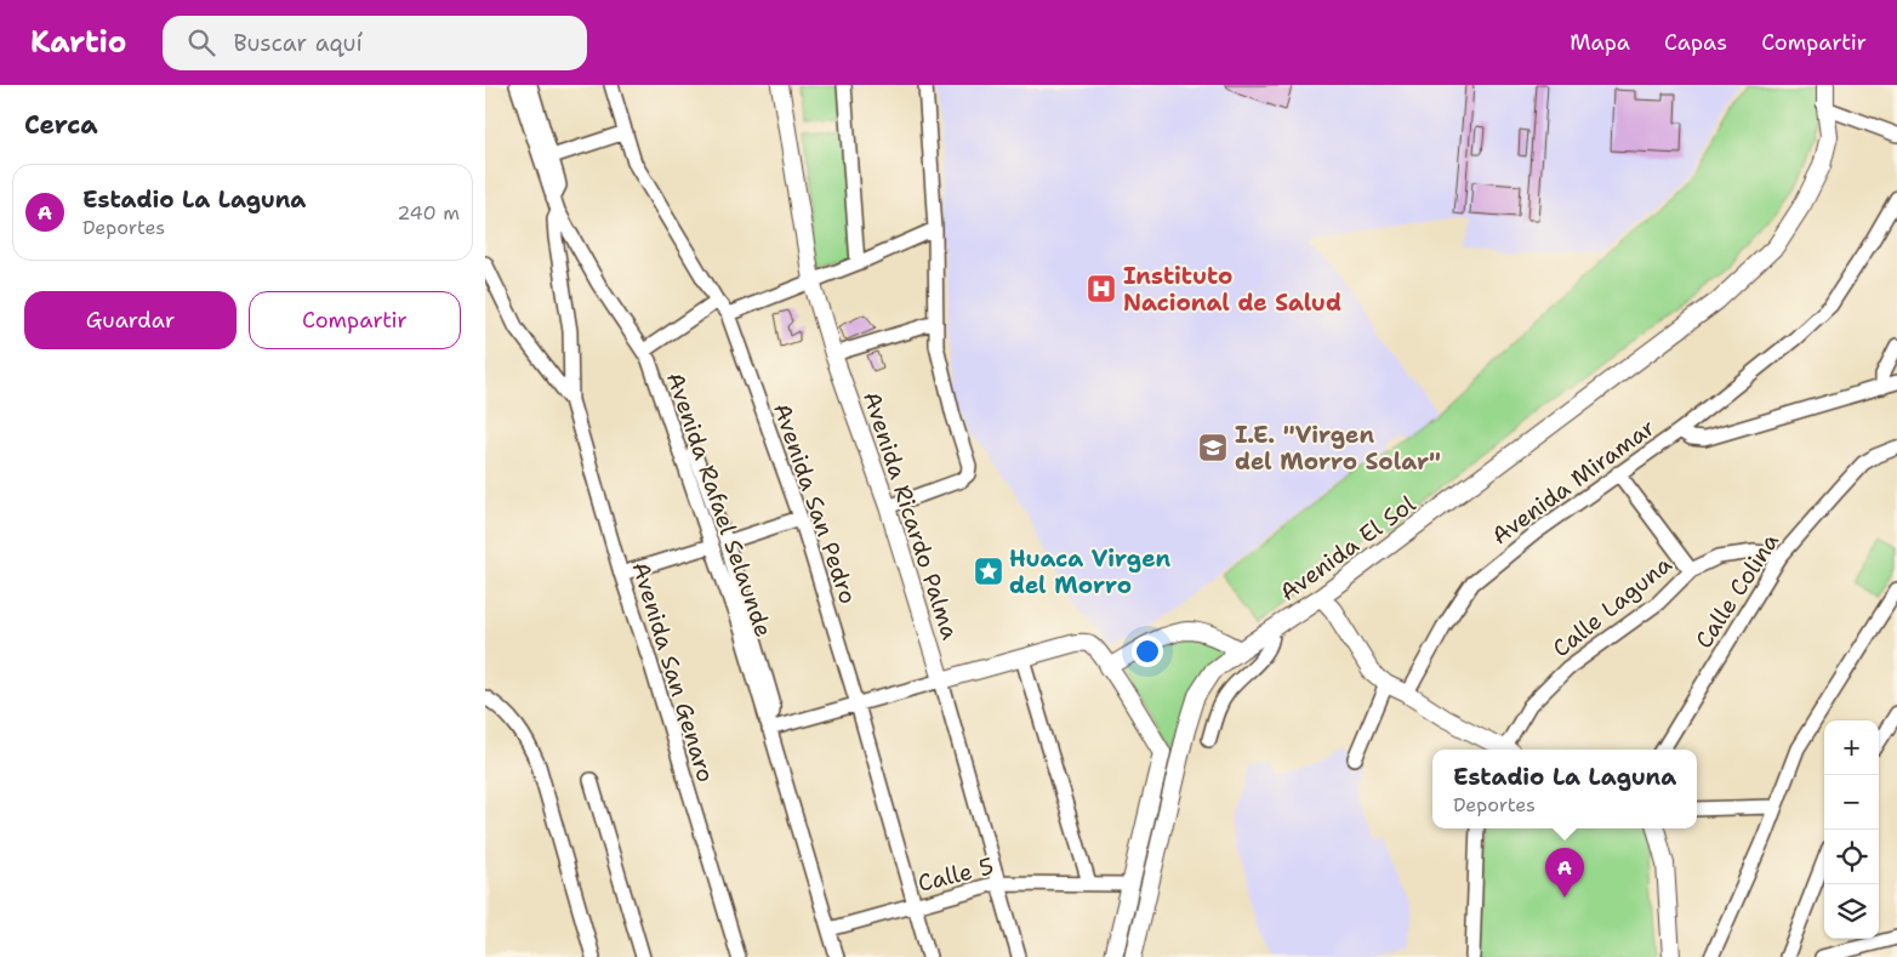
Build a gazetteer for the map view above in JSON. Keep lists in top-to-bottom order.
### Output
{
  "streets": {
    "street": [
      "Avenida Miramar",
      "Avenida San Pedro",
      "Avenida Rafael Selaunde",
      "Avenida Ricardo Palma",
      "Avenida El Sol",
      "Calle Colina",
      "Calle Laguna",
      "Avenida San Genaro",
      "Calle 5"
    ]
  },
  "crossings": [
    ["Avenida San Pedro", "Calle 5"],
    ["Avenida Rafael Selaunde", "Calle 5"],
    ["Avenida Ricardo Palma", "Calle 5"],
    ["Calle Colina", "Calle Laguna"]
  ],
  "places": {
    "hospital": ["Instituto Nacional de Salud"],
    "school or university": ["I.E. \"Virgen del Morro Solar\""],
    "place": ["Huaca Virgen del Morro"]
  },
  "page": {
    "header": "Kartio",
    "search": "Buscar aquí",
    "nav": ["Mapa", "Capas", "Compartir"],
    "heading": "Cerca",
    "list": [
      {
        "mark": "A",
        "name": "Estadio La Laguna",
        "note": "Deportes",
        "value": "240 m"
      }
    ],
    "buttons": ["Guardar", "Compartir"],
    "map_buttons": ["+", "−"],
    "popup": ["Estadio La Laguna", "Deportes"],
    "pins": "A"
  }
}
